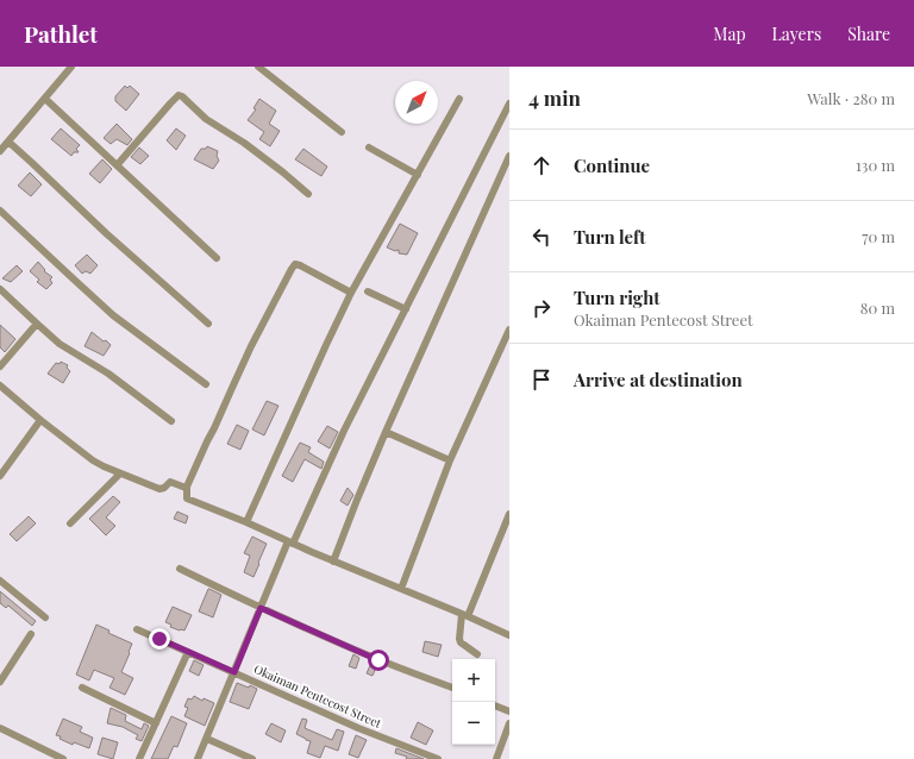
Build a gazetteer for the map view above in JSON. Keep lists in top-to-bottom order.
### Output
{
  "streets": {
    "street": ["Okaiman Pentecost Street"]
  },
  "north": "top right",
  "page": {
    "header": "Pathlet",
    "nav": ["Map", "Layers", "Share"],
    "heading": ["4 min", "Walk · 280 m"],
    "list": [
      ["Continue", "130 m"],
      ["Turn left", "70 m"],
      ["Turn right", "Okaiman Pentecost Street", "80 m"],
      "Arrive at destination"
    ],
    "map_buttons": ["+", "−"]
  }
}
